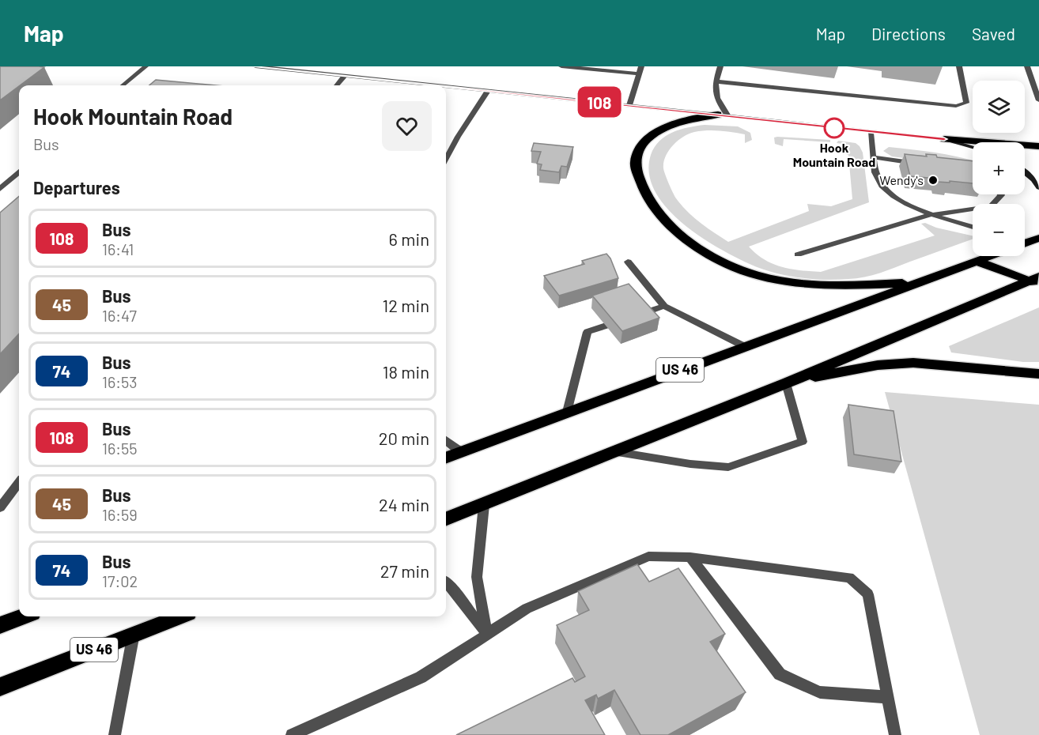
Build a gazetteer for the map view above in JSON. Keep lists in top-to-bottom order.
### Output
{
  "streets": {
    "highway": ["US 46"]
  },
  "places": ["Hook Mountain Road", "Wendy's"],
  "lines": ["bus line 108"],
  "page": {
    "header": "Map",
    "nav": ["Map", "Directions", "Saved"],
    "on_map": "108",
    "map_buttons": ["+", "−"],
    "heading": [
      ["Hook Mountain Road", "Bus"],
      "Departures"
    ],
    "list": [
      {
        "mark": "108",
        "name": "Bus",
        "note": "16:41",
        "value": "6 min"
      },
      {
        "mark": "45",
        "name": "Bus",
        "note": "16:47",
        "value": "12 min"
      },
      {
        "mark": "74",
        "name": "Bus",
        "note": "16:53",
        "value": "18 min"
      },
      {
        "mark": "108",
        "name": "Bus",
        "note": "16:55",
        "value": "20 min"
      },
      {
        "mark": "45",
        "name": "Bus",
        "note": "16:59",
        "value": "24 min"
      },
      {
        "mark": "74",
        "name": "Bus",
        "note": "17:02",
        "value": "27 min"
      }
    ]
  }
}
